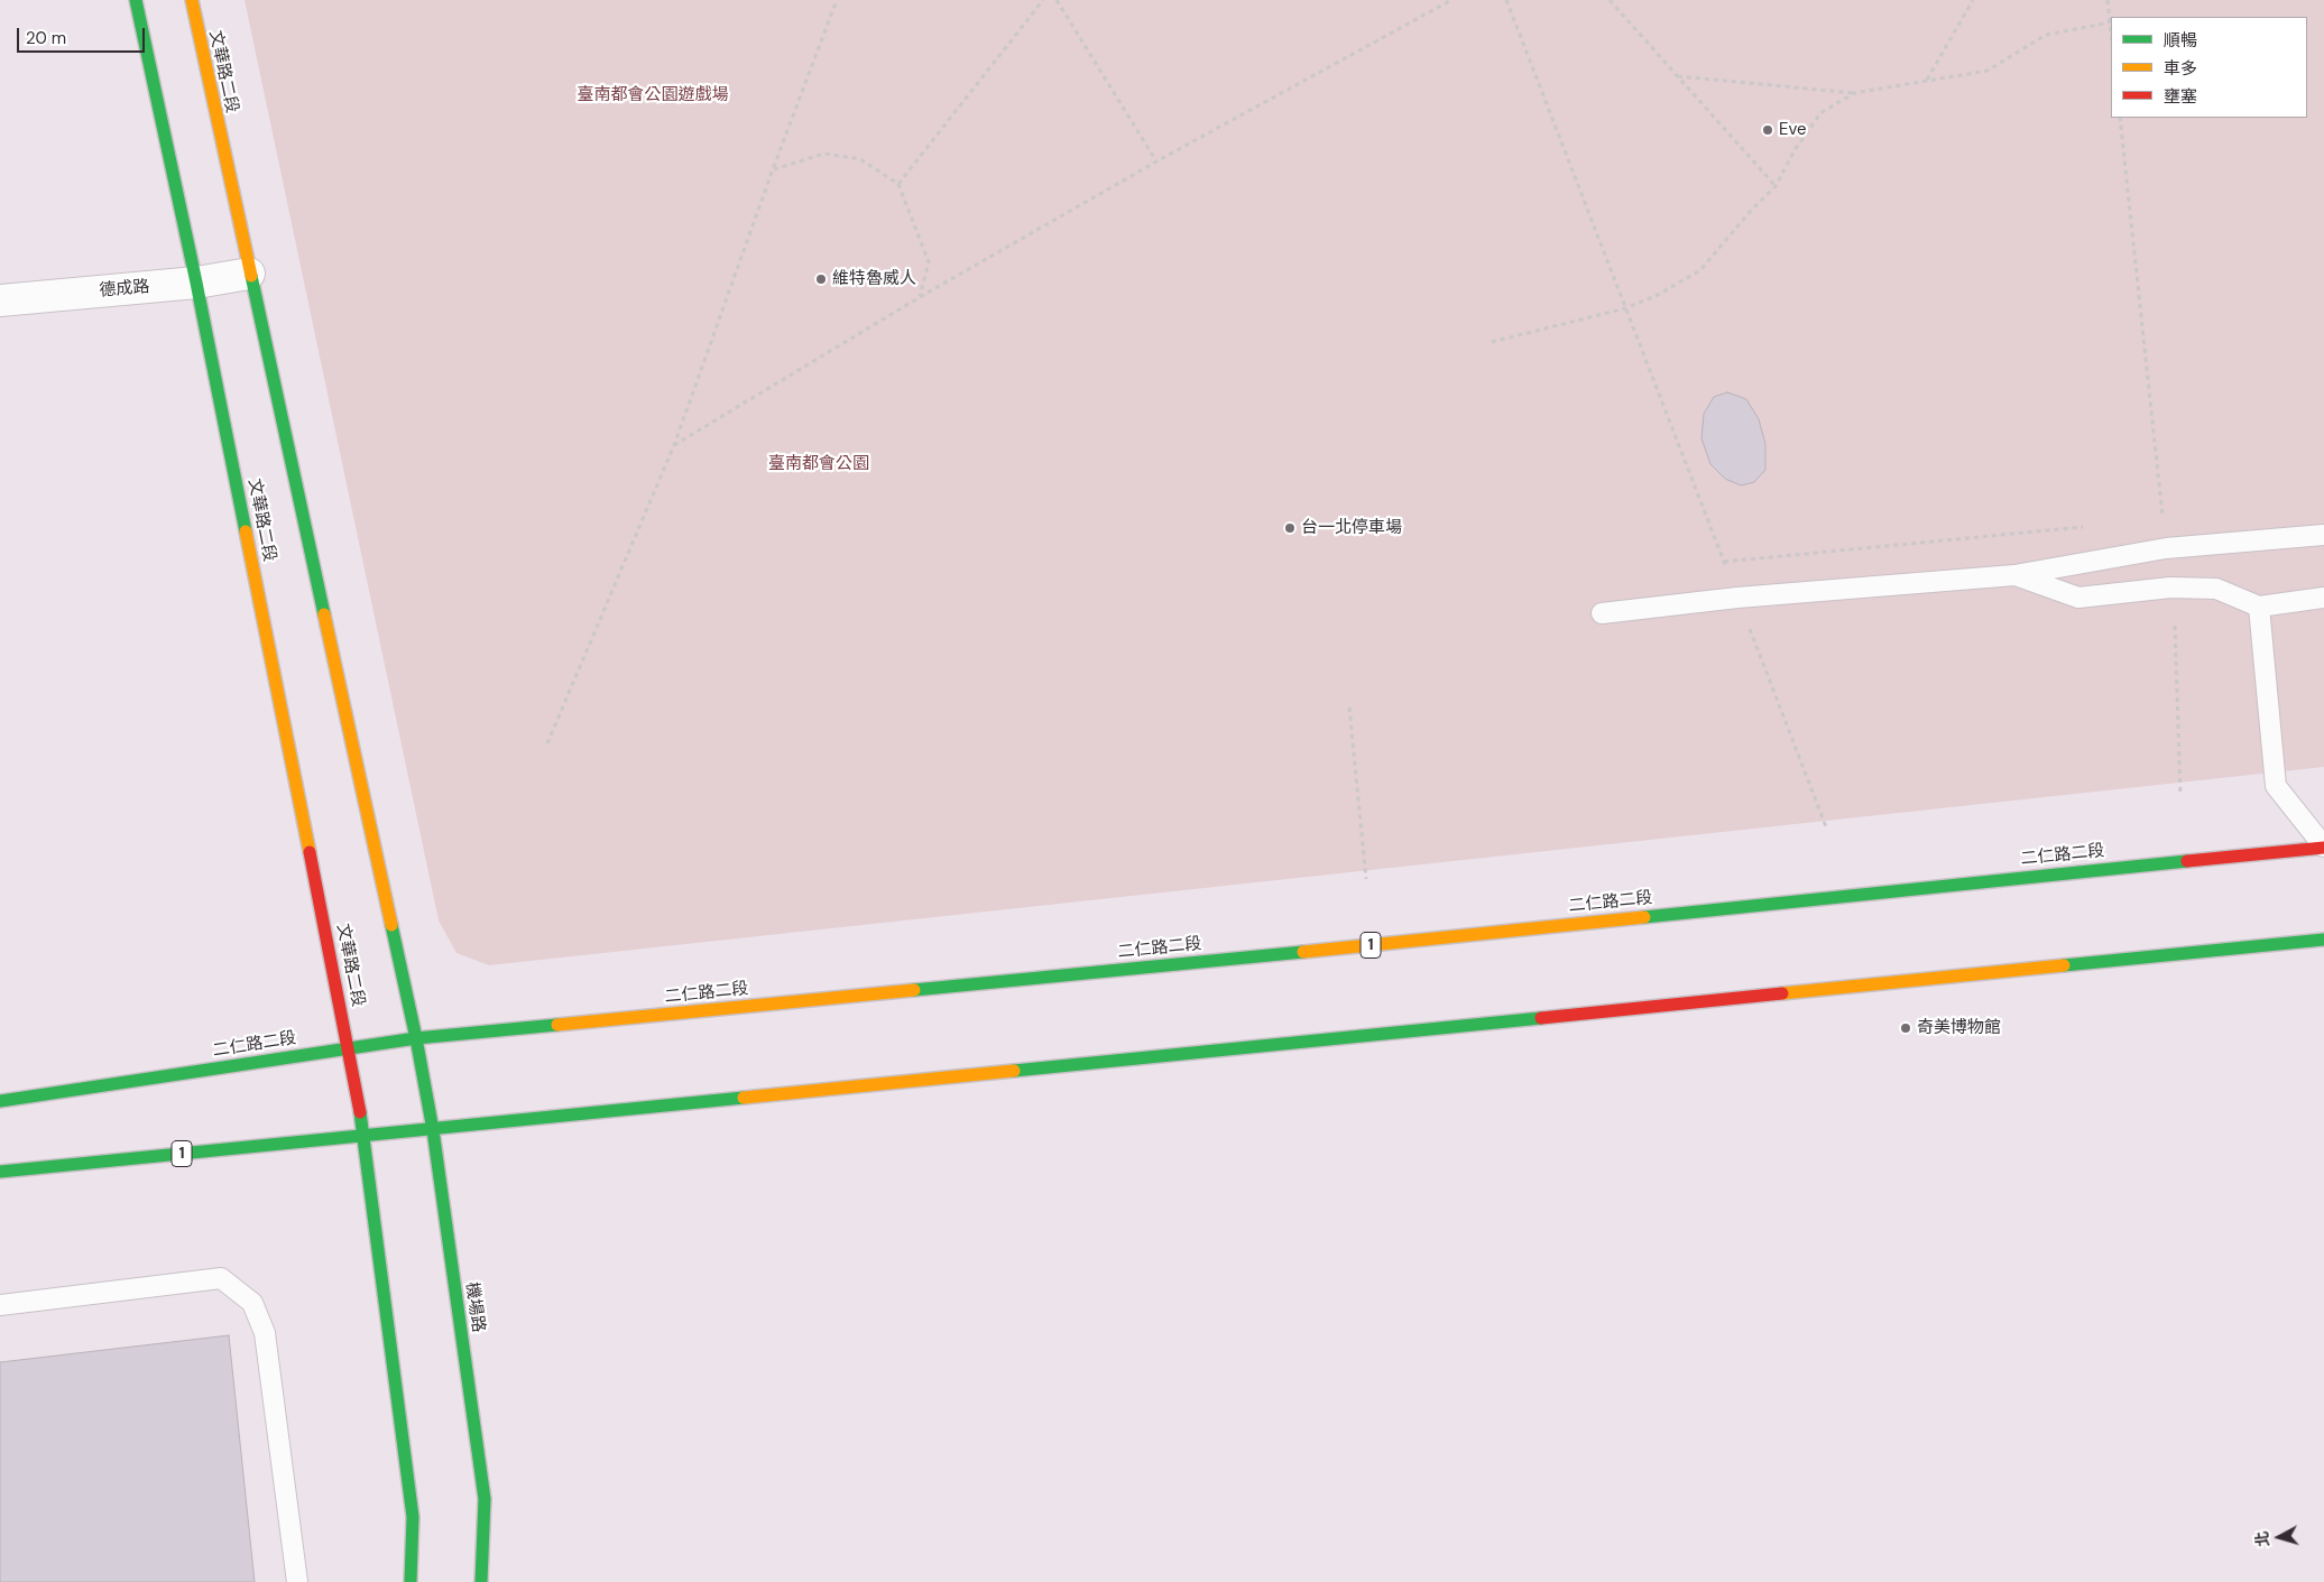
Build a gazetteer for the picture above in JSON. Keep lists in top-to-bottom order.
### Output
{
  "streets": {
    "main road": [
      "文華路二段",
      "二仁路二段",
      "1",
      "機場路"
    ],
    "street": ["德成路"]
  },
  "crossings": [
    ["文華路二段", "德成路"],
    ["文華路二段", "二仁路二段"],
    ["文華路二段", "機場路"],
    ["二仁路二段", "機場路"],
    ["1", "機場路"]
  ],
  "parks": ["臺南都會公園遊戲場", "臺南都會公園"],
  "places": [
    "Eve",
    "維特魯威人",
    "台一北停車場",
    "奇美博物館"
  ],
  "legend": ["順暢", "車多", "壅塞"],
  "scale_bar": "20 m",
  "north": "left"
}
